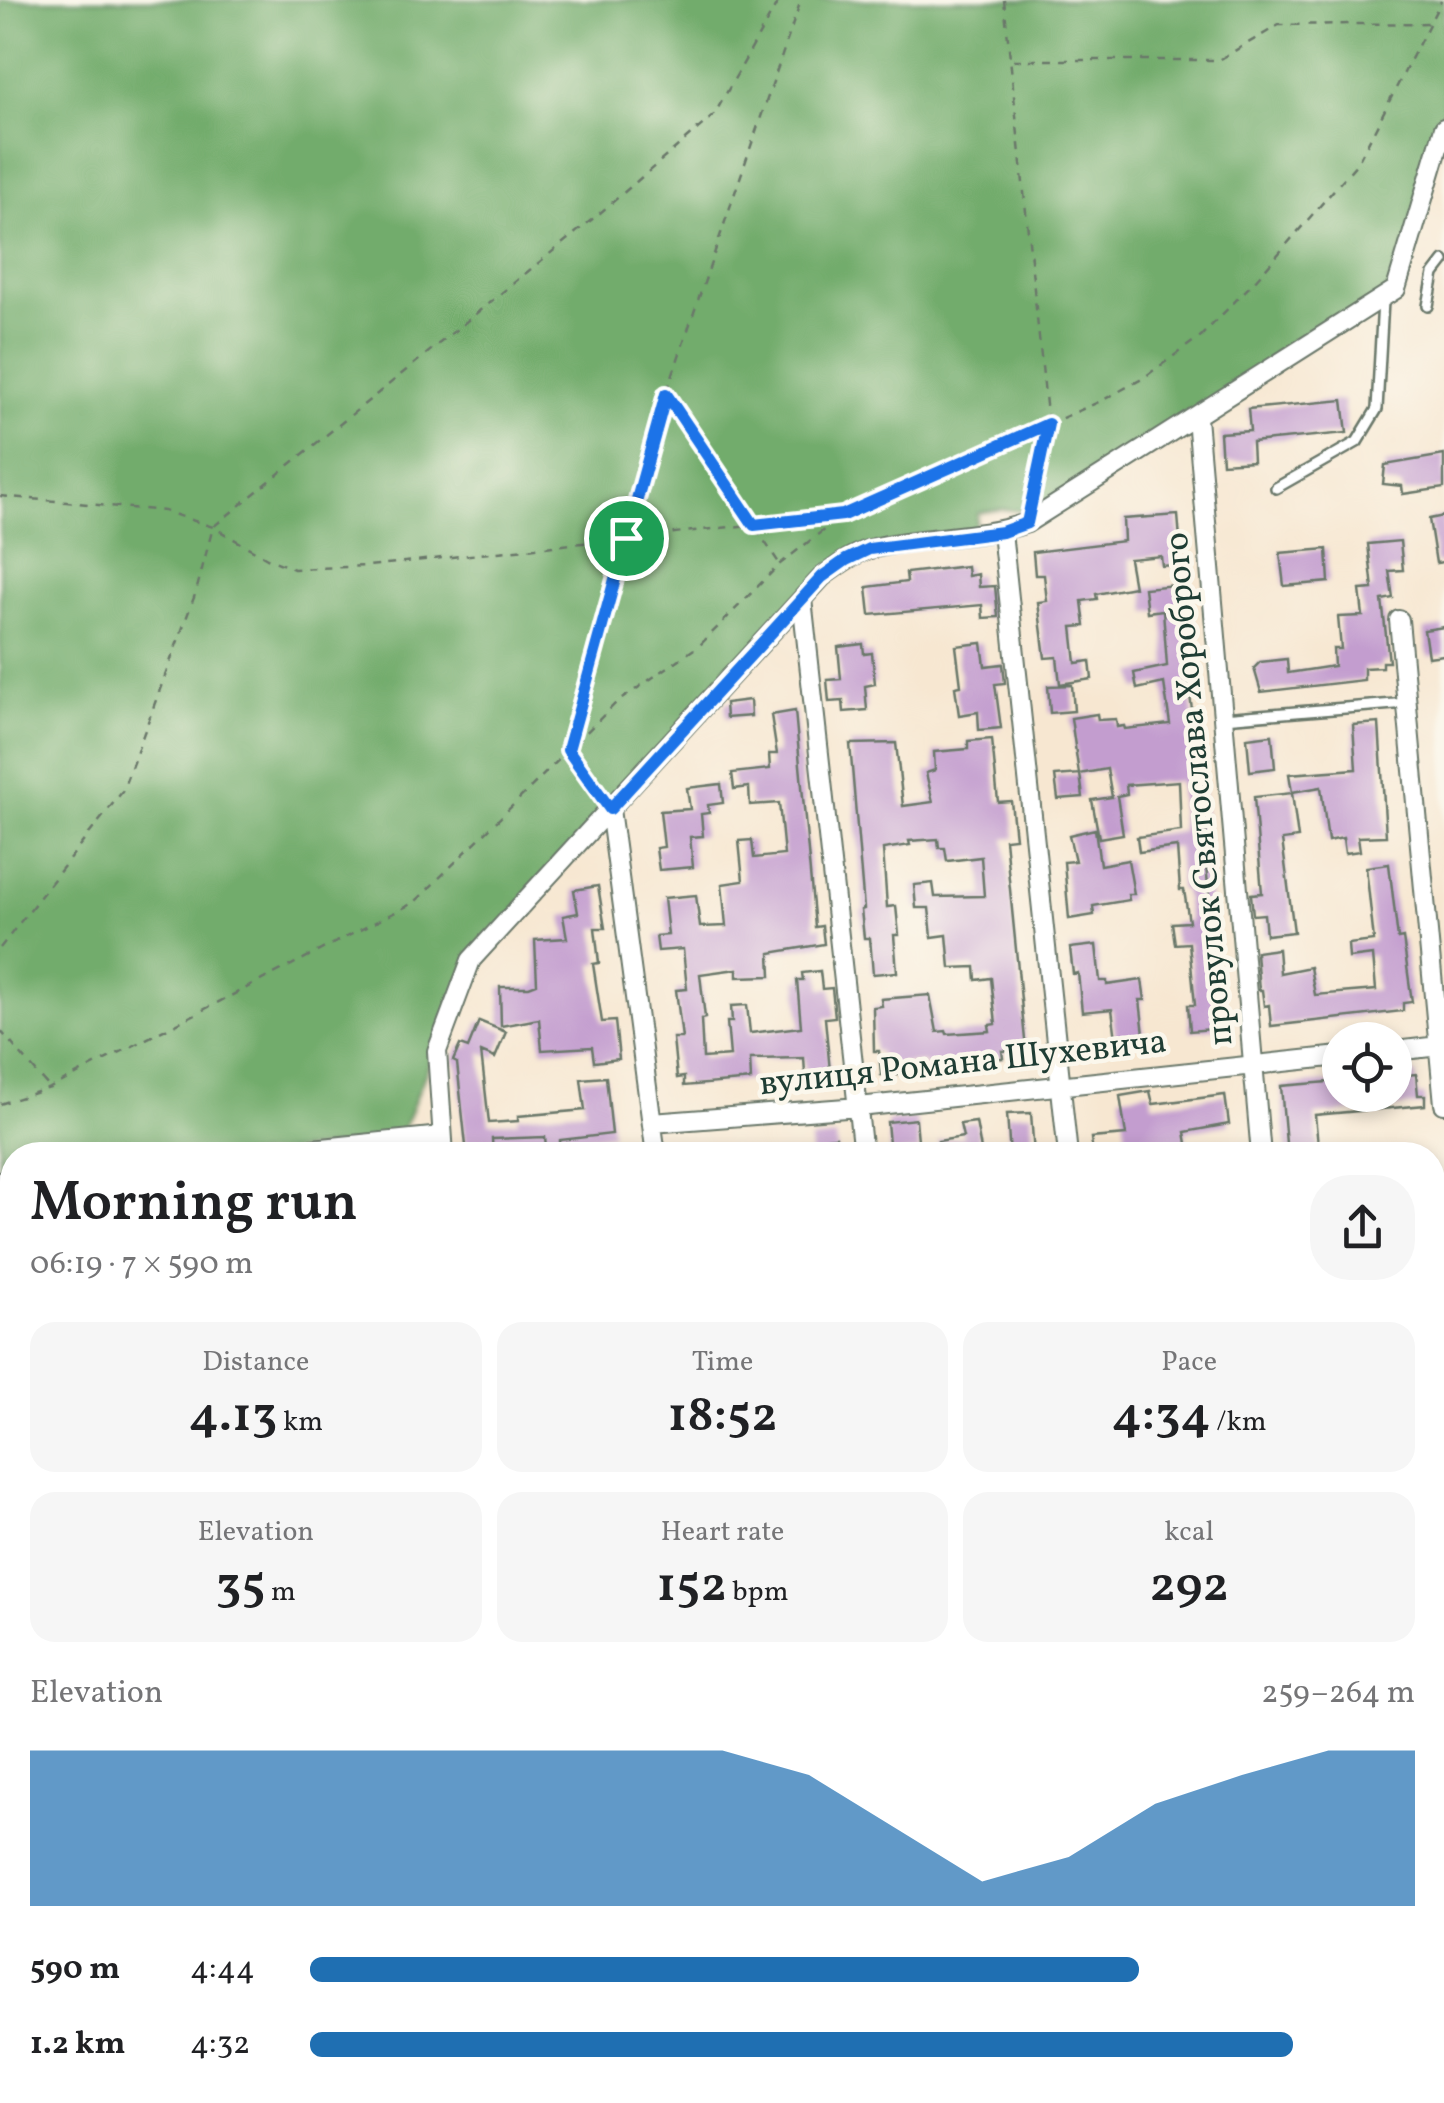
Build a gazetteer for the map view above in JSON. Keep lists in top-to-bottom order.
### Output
{
  "streets": {
    "street": ["провулок Святослава Хороброго", "вулиця Романа Шухевича"]
  },
  "crossings": [
    ["провулок Святослава Хороброго", "вулиця Романа Шухевича"]
  ],
  "page": {
    "heading": ["Morning run", "06:19 · 7 × 590 m"],
    "stats": [
      ["Distance", "4.13 km"],
      ["Time", "18:52"],
      ["Pace", "4:34 /km"],
      ["Elevation", "35 m"],
      ["Heart rate", "152 bpm"],
      ["kcal", "292"]
    ],
    "chart": ["Elevation", "259–264 m"],
    "list": [
      {
        "name": "590 m",
        "note": "4:44"
      },
      {
        "name": "1.2 km",
        "note": "4:32"
      }
    ]
  }
}
